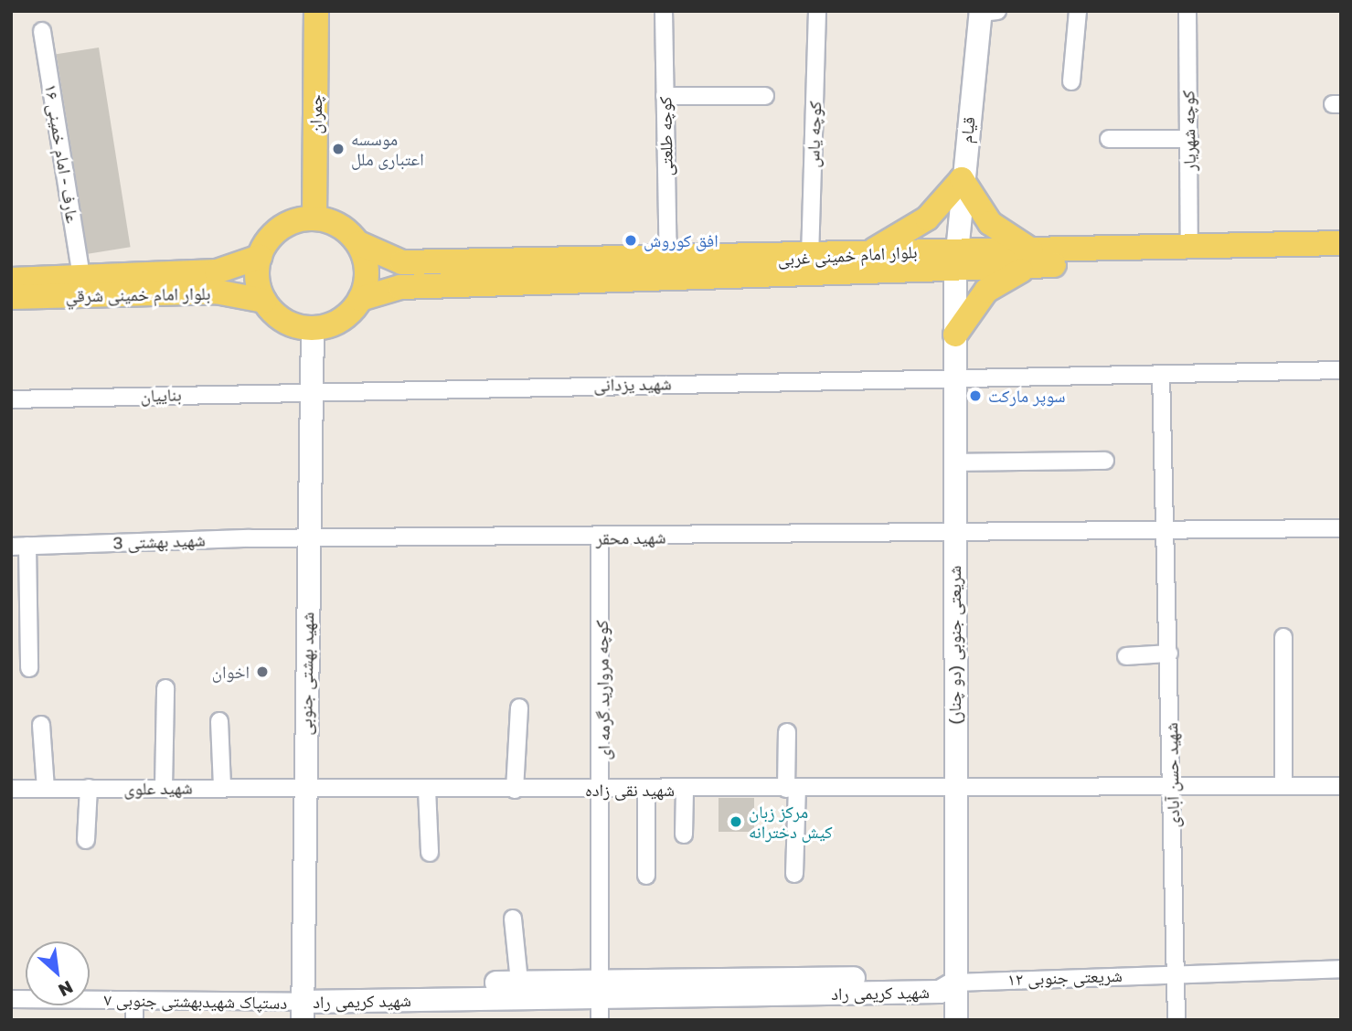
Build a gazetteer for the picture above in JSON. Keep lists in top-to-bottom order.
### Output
{
  "streets": {
    "main road": [
      "چمران",
      "قیام",
      "بلوار امام خمینی غربی",
      "بلوار امام خمینی شرقي",
      "شریعتی جنوبی (دو چنار)",
      "شهید بهشتی جنوبی",
      "شهید کریمی راد"
    ],
    "street": [
      "کوچه شهریار",
      "کوچه یاس",
      "کوچه طلعتی",
      "عارف - امام خمینی ۱۶",
      "شهید یزدانی",
      "بناییان",
      "شهید محقر",
      "شهید بهشتی 3",
      "کوچه مروارید گرمه ای",
      "شهید حسن آبادی",
      "شهید علوی",
      "شهید نقی زاده",
      "شریعتی جنوبی ۱۲",
      "دستپاک شهیدبهشتی جنوبی ۷"
    ]
  },
  "crossings": [
    ["چمران", "بلوار امام خمینی غربی"],
    ["چمران", "بلوار امام خمینی شرقي"],
    ["چمران", "شهید بهشتی جنوبی"],
    ["قیام", "بلوار امام خمینی غربی"],
    ["قیام", "شریعتی جنوبی (دو چنار)"],
    ["کوچه شهریار", "بلوار امام خمینی غربی"],
    ["کوچه یاس", "بلوار امام خمینی غربی"],
    ["کوچه طلعتی", "بلوار امام خمینی غربی"],
    ["عارف - امام خمینی ۱۶", "بلوار امام خمینی شرقي"],
    ["بلوار امام خمینی غربی", "بلوار امام خمینی شرقي"],
    ["بلوار امام خمینی غربی", "شریعتی جنوبی (دو چنار)"],
    ["بلوار امام خمینی غربی", "شهید بهشتی جنوبی"],
    ["بلوار امام خمینی شرقي", "شهید بهشتی جنوبی"],
    ["شهید یزدانی", "بناییان"],
    ["شهید یزدانی", "شریعتی جنوبی (دو چنار)"],
    ["شهید یزدانی", "شهید بهشتی جنوبی"],
    ["شهید یزدانی", "شهید حسن آبادی"],
    ["بناییان", "شهید بهشتی جنوبی"],
    ["شهید محقر", "شهید بهشتی 3"],
    ["شهید محقر", "شریعتی جنوبی (دو چنار)"],
    ["شهید محقر", "شهید بهشتی جنوبی"],
    ["شهید محقر", "کوچه مروارید گرمه ای"],
    ["شهید محقر", "شهید حسن آبادی"],
    ["شهید بهشتی 3", "شهید بهشتی جنوبی"],
    ["شریعتی جنوبی (دو چنار)", "شهید نقی زاده"],
    ["شریعتی جنوبی (دو چنار)", "شریعتی جنوبی ۱۲"],
    ["شریعتی جنوبی (دو چنار)", "شهید کریمی راد"],
    ["شهید بهشتی جنوبی", "شهید علوی"],
    ["شهید بهشتی جنوبی", "شهید نقی زاده"],
    ["شهید بهشتی جنوبی", "شهید کریمی راد"],
    ["شهید بهشتی جنوبی", "دستپاک شهیدبهشتی جنوبی ۷"],
    ["کوچه مروارید گرمه ای", "شهید نقی زاده"],
    ["کوچه مروارید گرمه ای", "شهید کریمی راد"],
    ["شهید حسن آبادی", "شهید نقی زاده"],
    ["شهید حسن آبادی", "شریعتی جنوبی ۱۲"],
    ["شهید علوی", "شهید نقی زاده"],
    ["شریعتی جنوبی ۱۲", "شهید کریمی راد"],
    ["شهید کریمی راد", "دستپاک شهیدبهشتی جنوبی ۷"]
  ],
  "places": [
    "موسسه اعتباری ملل",
    "افق کوروش",
    "سوپر مارکت",
    "اخوان",
    "مرکز زبان کیش دخترانه"
  ],
  "north": "bottom right"
}
